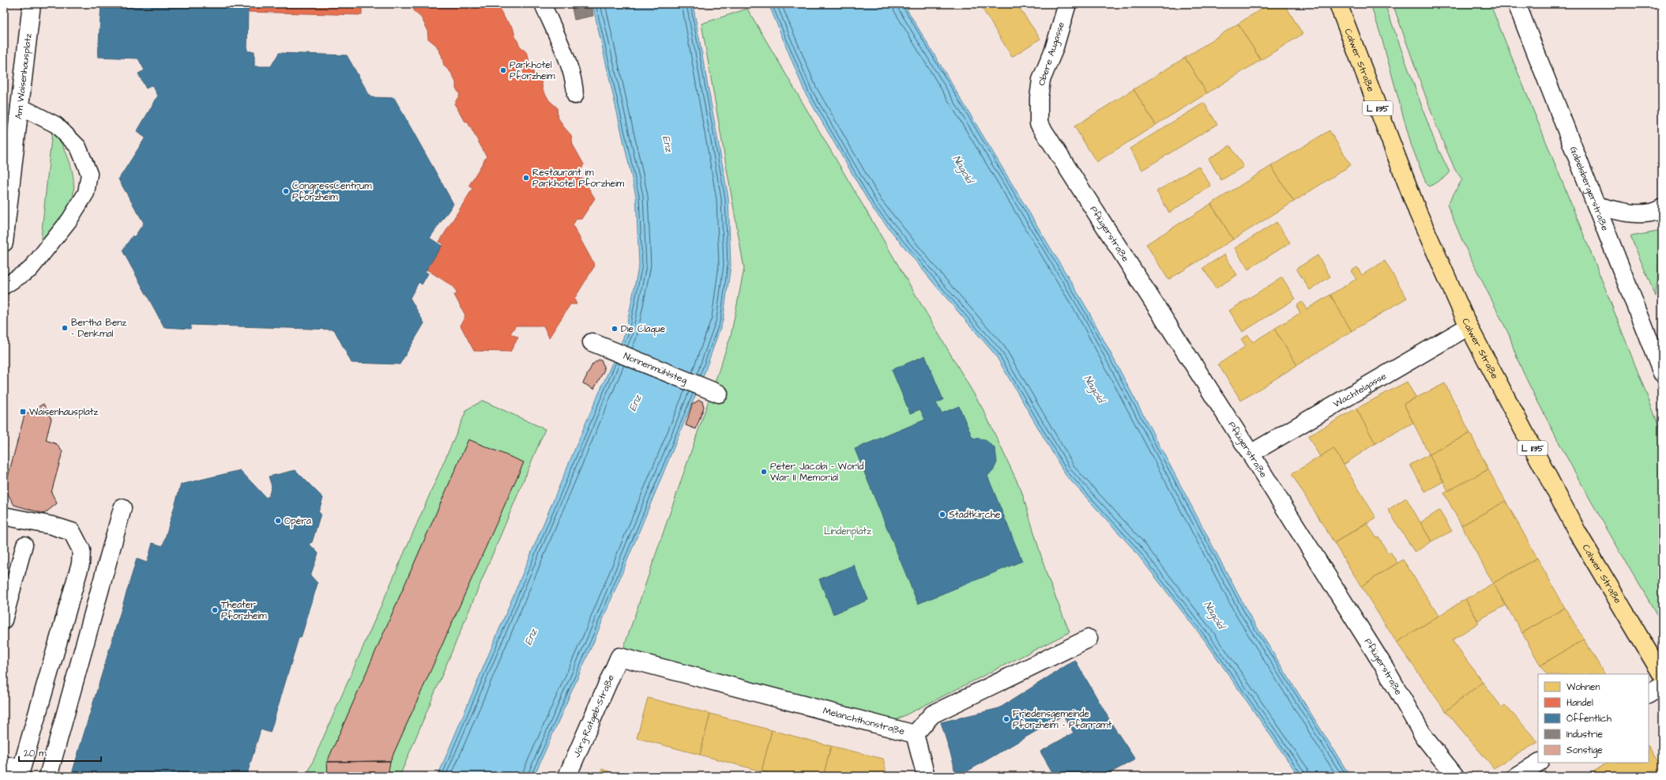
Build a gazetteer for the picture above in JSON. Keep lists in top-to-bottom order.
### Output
{
  "streets": {
    "main road": ["Calwer Straße", "L 1135"],
    "street": [
      "Obere Augasse",
      "Am Waisenhausplatz",
      "Gabelsbergerstraße",
      "Pflügerstraße",
      "Nonnenmühlsteg",
      "Wachtelgasse",
      "Jörg-Ratgeb-Straße",
      "Melanchthonstraße"
    ]
  },
  "crossings": [
    ["Obere Augasse", "Pflügerstraße"],
    ["Calwer Straße", "Wachtelgasse"],
    ["Pflügerstraße", "Wachtelgasse"],
    ["Jörg-Ratgeb-Straße", "Melanchthonstraße"]
  ],
  "water": ["Enz", "Nagold"],
  "parks": ["Lindenplatz"],
  "places": {
    "other": [
      "Parkhotel Pforzheim",
      "Restaurant im Parkhotel Pforzheim",
      "CongressCentrum Pforzheim",
      "Bertha Benz - Denkmal",
      "Die Claque",
      "Peter Jacobi - World War II Memorial",
      "Stadtkirche",
      "Opéra",
      "Theater Pforzheim",
      "Friedensgemeinde Pforzheim - Pfarramt"
    ],
    "transit": ["Waisenhausplatz"]
  },
  "legend": [
    "Wohnen",
    "Handel",
    "Öffentlich",
    "Industrie",
    "Sonstige"
  ],
  "scale_bar": "20 m"
}
